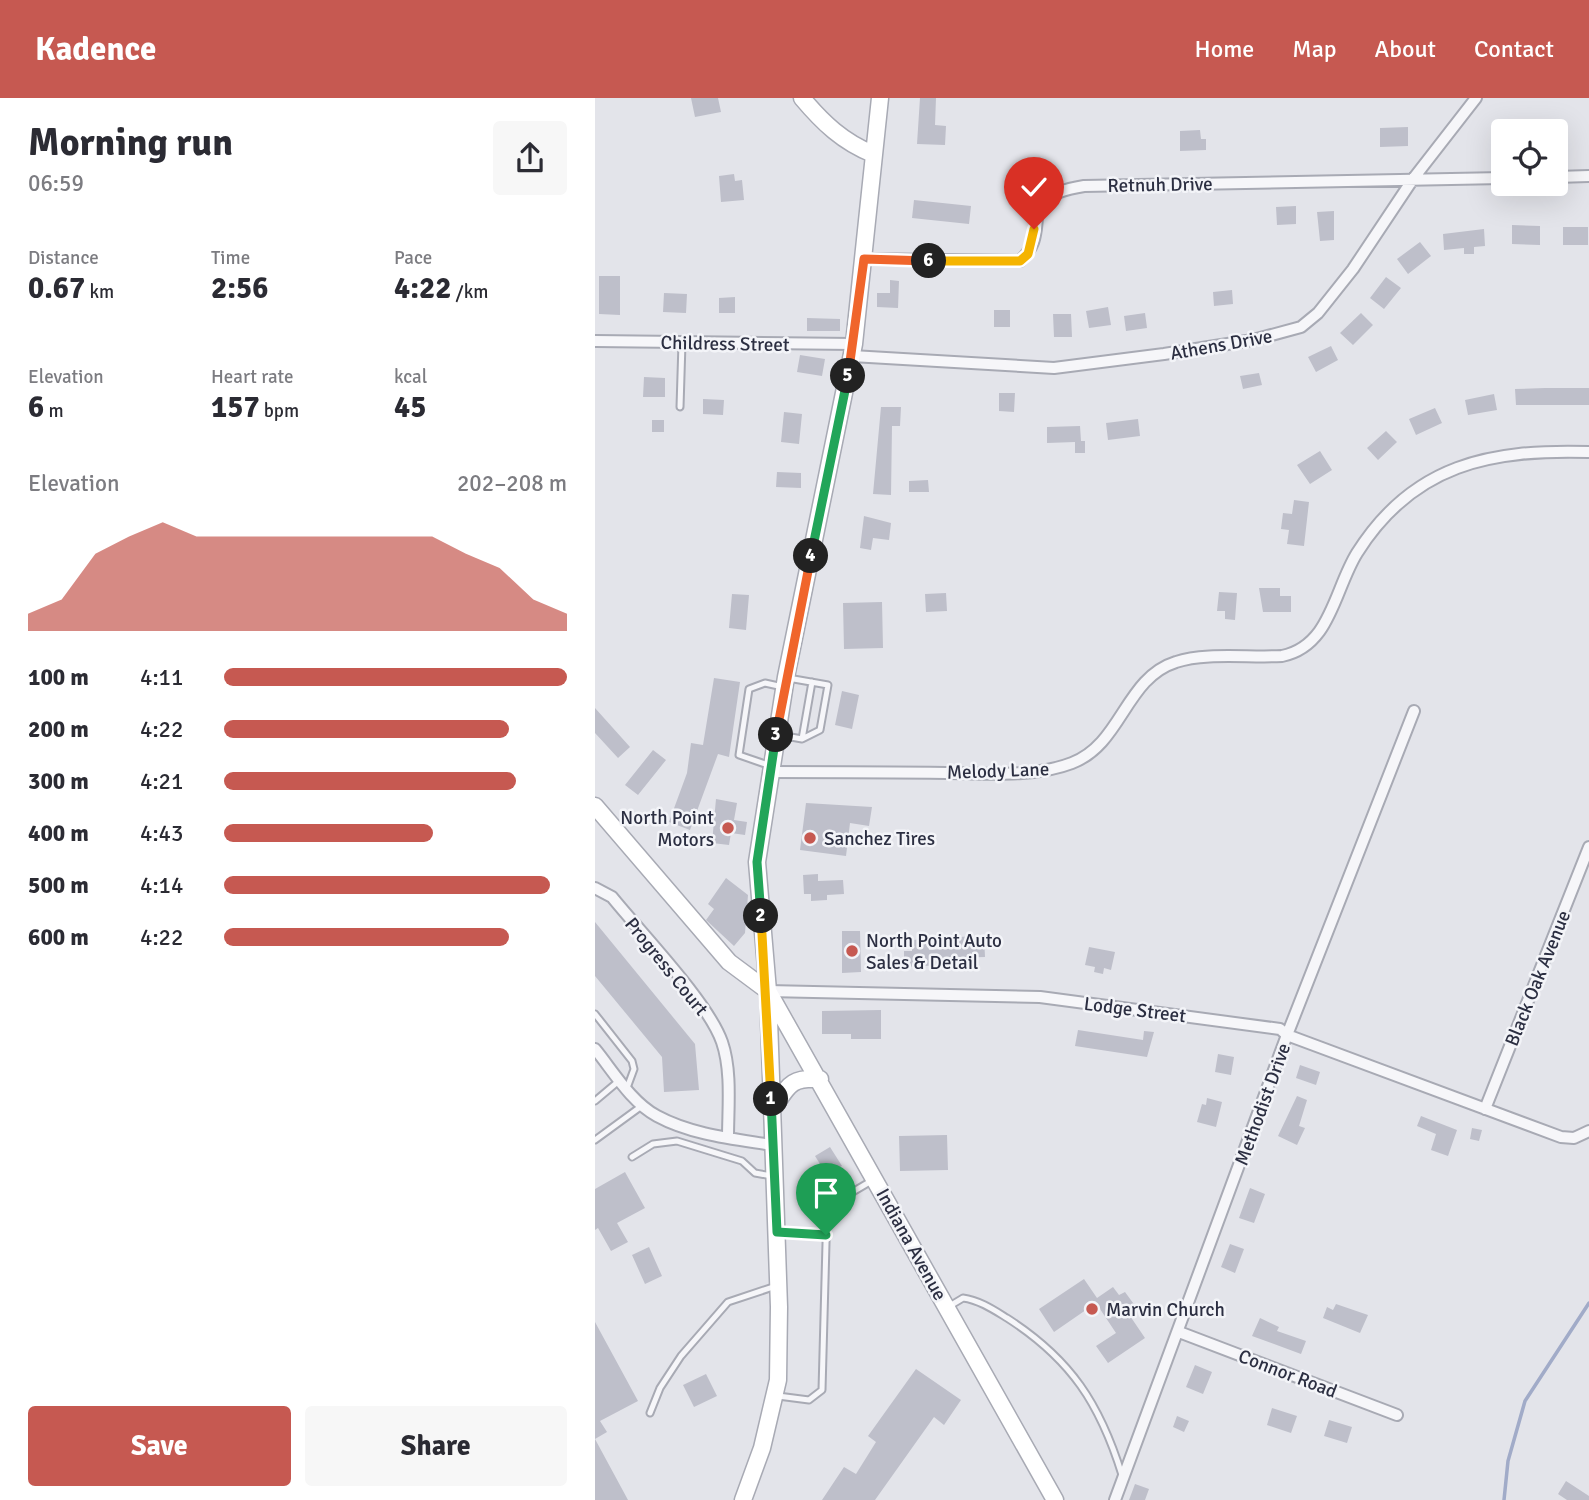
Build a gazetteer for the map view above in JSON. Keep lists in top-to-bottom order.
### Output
{
  "streets": {
    "main road": ["Indiana Avenue"],
    "street": [
      "Retnuh Drive",
      "Childress Street",
      "Athens Drive",
      "Melody Lane",
      "Progress Court",
      "Black Oak Avenue",
      "Lodge Street",
      "Methodist Drive",
      "Connor Road"
    ]
  },
  "crossings": [
    ["Retnuh Drive", "Athens Drive"],
    ["Childress Street", "Athens Drive"],
    ["Black Oak Avenue", "Lodge Street"],
    ["Lodge Street", "Methodist Drive"],
    ["Lodge Street", "Indiana Avenue"],
    ["Methodist Drive", "Connor Road"]
  ],
  "places": [
    "North Point Motors",
    "Sanchez Tires",
    "North Point Auto Sales & Detail",
    "Marvin Church"
  ],
  "page": {
    "header": "Kadence",
    "nav": [
      "Home",
      "Map",
      "About",
      "Contact"
    ],
    "heading": ["Morning run", "06:59"],
    "stats": [
      ["Distance", "0.67 km"],
      ["Time", "2:56"],
      ["Pace", "4:22 /km"],
      ["Elevation", "6 m"],
      ["Heart rate", "157 bpm"],
      ["kcal", "45"]
    ],
    "pins": [
      "6",
      "5",
      "4",
      "3",
      "2",
      "1"
    ],
    "chart": ["Elevation", "202–208 m"],
    "list": [
      {
        "name": "100 m",
        "note": "4:11"
      },
      {
        "name": "200 m",
        "note": "4:22"
      },
      {
        "name": "300 m",
        "note": "4:21"
      },
      {
        "name": "400 m",
        "note": "4:43"
      },
      {
        "name": "500 m",
        "note": "4:14"
      },
      {
        "name": "600 m",
        "note": "4:22"
      }
    ],
    "buttons": ["Save", "Share"]
  }
}
